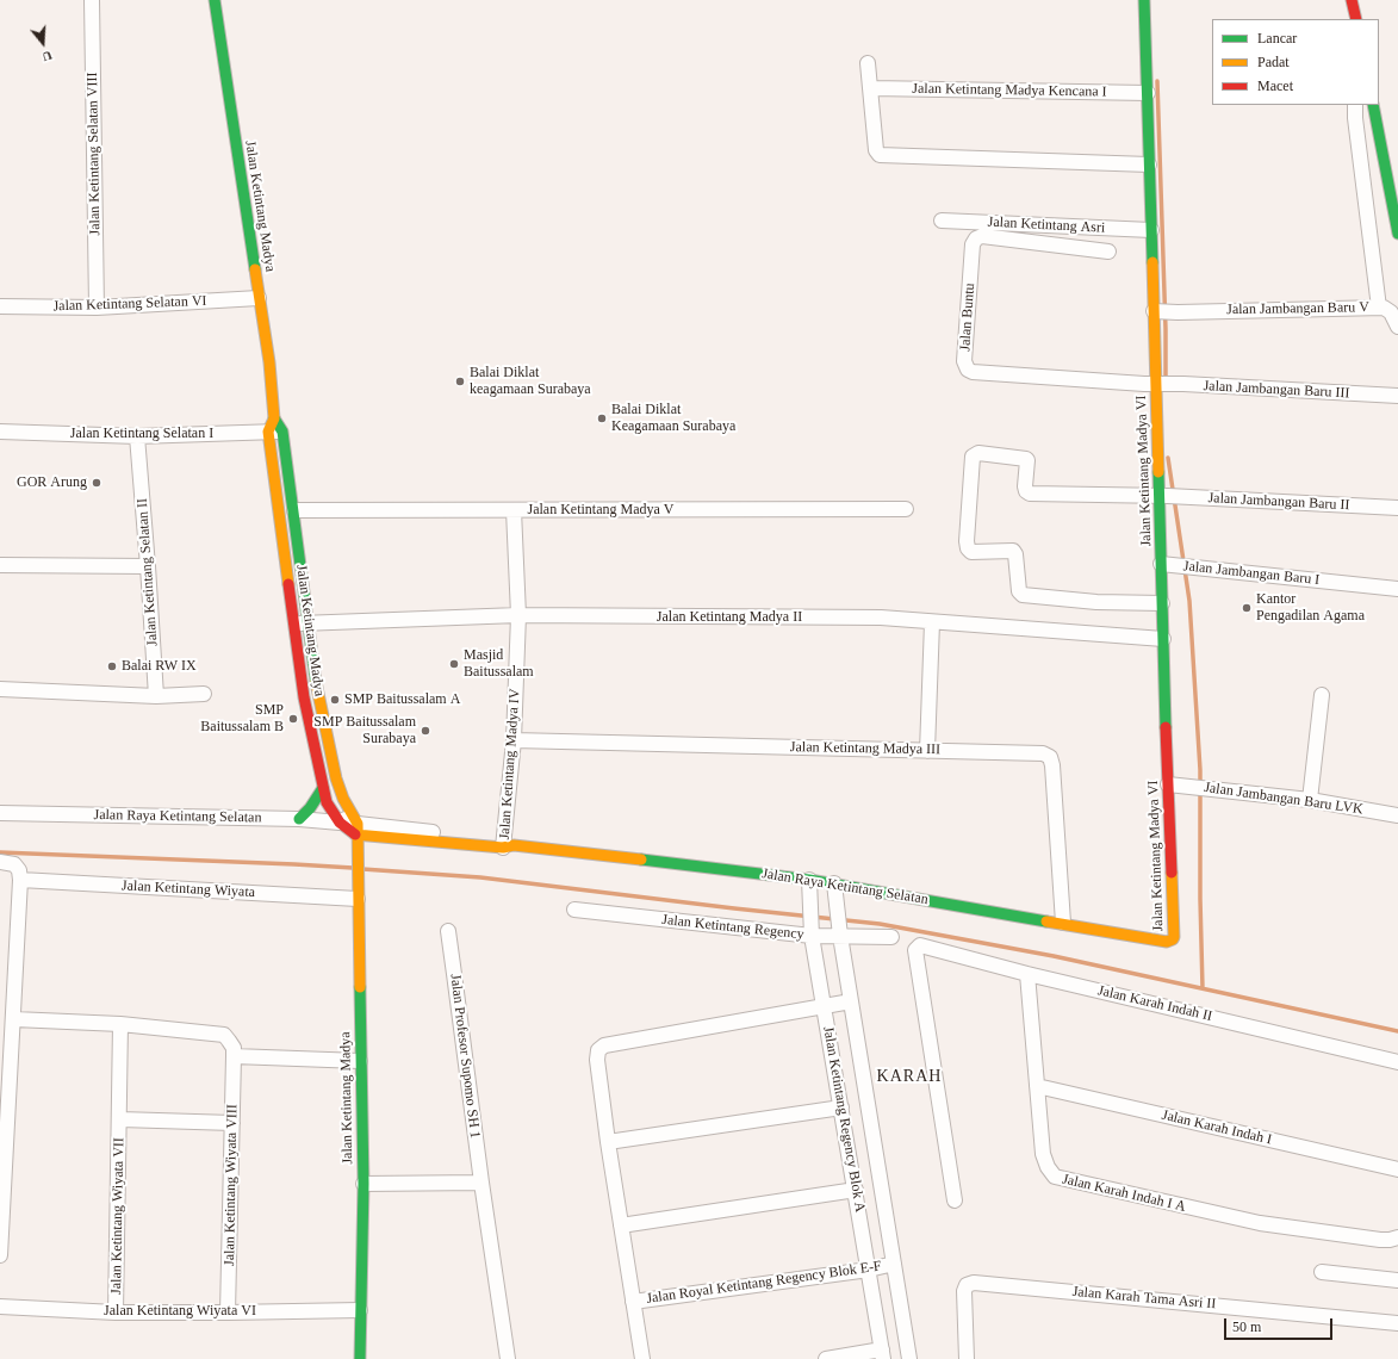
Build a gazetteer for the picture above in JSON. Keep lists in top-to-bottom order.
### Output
{
  "streets": {
    "street": [
      "Jalan Ketintang Madya Kencana I",
      "Jalan Ketintang Selatan VIII",
      "Jalan Ketintang Madya",
      "Jalan Ketintang Asri",
      "Jalan Ketintang Selatan VI",
      "Jalan Jambangan Baru V",
      "Jalan Buntu",
      "Jalan Jambangan Baru III",
      "Jalan Ketintang Selatan I",
      "Jalan Ketintang Madya VI",
      "Jalan Jambangan Baru II",
      "Jalan Ketintang Madya V",
      "Jalan Ketintang Selatan II",
      "Jalan Jambangan Baru I",
      "Jalan Ketintang Madya II",
      "Jalan Ketintang Madya III",
      "Jalan Ketintang Madya IV",
      "Jalan Jambangan Baru LVK",
      "Jalan Raya Ketintang Selatan",
      "Jalan Ketintang Wiyata",
      "Jalan Ketintang Regency",
      "Jalan Karah Indah II",
      "Jalan Profesor Supomo SH 1",
      "Jalan Ketintang Regency Blok A",
      "Jalan Karah Indah I",
      "Jalan Ketintang Wiyata VIII",
      "Jalan Karah Indah I A",
      "Jalan Ketintang Wiyata VII",
      "Jalan Royal Ketintang Regency Blok E-F",
      "Jalan Karah Tama Asri II",
      "Jalan Ketintang Wiyata VI"
    ]
  },
  "crossings": [
    ["Jalan Ketintang Madya Kencana I", "Jalan Ketintang Madya VI"],
    ["Jalan Ketintang Selatan VIII", "Jalan Ketintang Selatan VI"],
    ["Jalan Ketintang Madya", "Jalan Ketintang Selatan VI"],
    ["Jalan Ketintang Madya", "Jalan Ketintang Selatan I"],
    ["Jalan Ketintang Madya", "Jalan Ketintang Madya V"],
    ["Jalan Ketintang Madya", "Jalan Ketintang Madya II"],
    ["Jalan Ketintang Madya", "Jalan Raya Ketintang Selatan"],
    ["Jalan Ketintang Madya", "Jalan Ketintang Wiyata"],
    ["Jalan Ketintang Madya", "Jalan Ketintang Wiyata VI"],
    ["Jalan Ketintang Asri", "Jalan Ketintang Madya VI"],
    ["Jalan Jambangan Baru V", "Jalan Ketintang Madya VI"],
    ["Jalan Buntu", "Jalan Jambangan Baru III"],
    ["Jalan Buntu", "Jalan Ketintang Madya VI"],
    ["Jalan Jambangan Baru III", "Jalan Ketintang Madya VI"],
    ["Jalan Ketintang Selatan I", "Jalan Ketintang Selatan II"],
    ["Jalan Ketintang Madya VI", "Jalan Jambangan Baru II"],
    ["Jalan Ketintang Madya VI", "Jalan Jambangan Baru I"],
    ["Jalan Ketintang Madya VI", "Jalan Ketintang Madya II"],
    ["Jalan Ketintang Madya VI", "Jalan Jambangan Baru LVK"],
    ["Jalan Ketintang Madya VI", "Jalan Raya Ketintang Selatan"],
    ["Jalan Ketintang Madya V", "Jalan Ketintang Madya IV"],
    ["Jalan Ketintang Madya II", "Jalan Ketintang Madya IV"],
    ["Jalan Ketintang Madya III", "Jalan Ketintang Madya IV"],
    ["Jalan Ketintang Madya III", "Jalan Raya Ketintang Selatan"],
    ["Jalan Ketintang Madya IV", "Jalan Raya Ketintang Selatan"],
    ["Jalan Raya Ketintang Selatan", "Jalan Ketintang Regency Blok A"],
    ["Jalan Ketintang Regency", "Jalan Ketintang Regency Blok A"],
    ["Jalan Karah Indah II", "Jalan Karah Indah I A"],
    ["Jalan Ketintang Regency Blok A", "Jalan Royal Ketintang Regency Blok E-F"],
    ["Jalan Karah Indah I", "Jalan Karah Indah I A"],
    ["Jalan Ketintang Wiyata VIII", "Jalan Ketintang Wiyata VII"],
    ["Jalan Ketintang Wiyata VIII", "Jalan Ketintang Wiyata VI"],
    ["Jalan Ketintang Wiyata VII", "Jalan Ketintang Wiyata VI"]
  ],
  "districts": ["KARAH"],
  "places": [
    "Balai Diklat keagamaan Surabaya",
    "Balai Diklat Keagamaan Surabaya",
    "GOR Arung",
    "Kantor Pengadilan Agama",
    "Masjid Baitussalam",
    "Balai RW IX",
    "SMP Baitussalam A",
    "SMP Baitussalam B",
    "SMP Baitussalam Surabaya"
  ],
  "legend": ["Lancar", "Padat", "Macet"],
  "scale_bar": "50 m",
  "north": "bottom"
}
